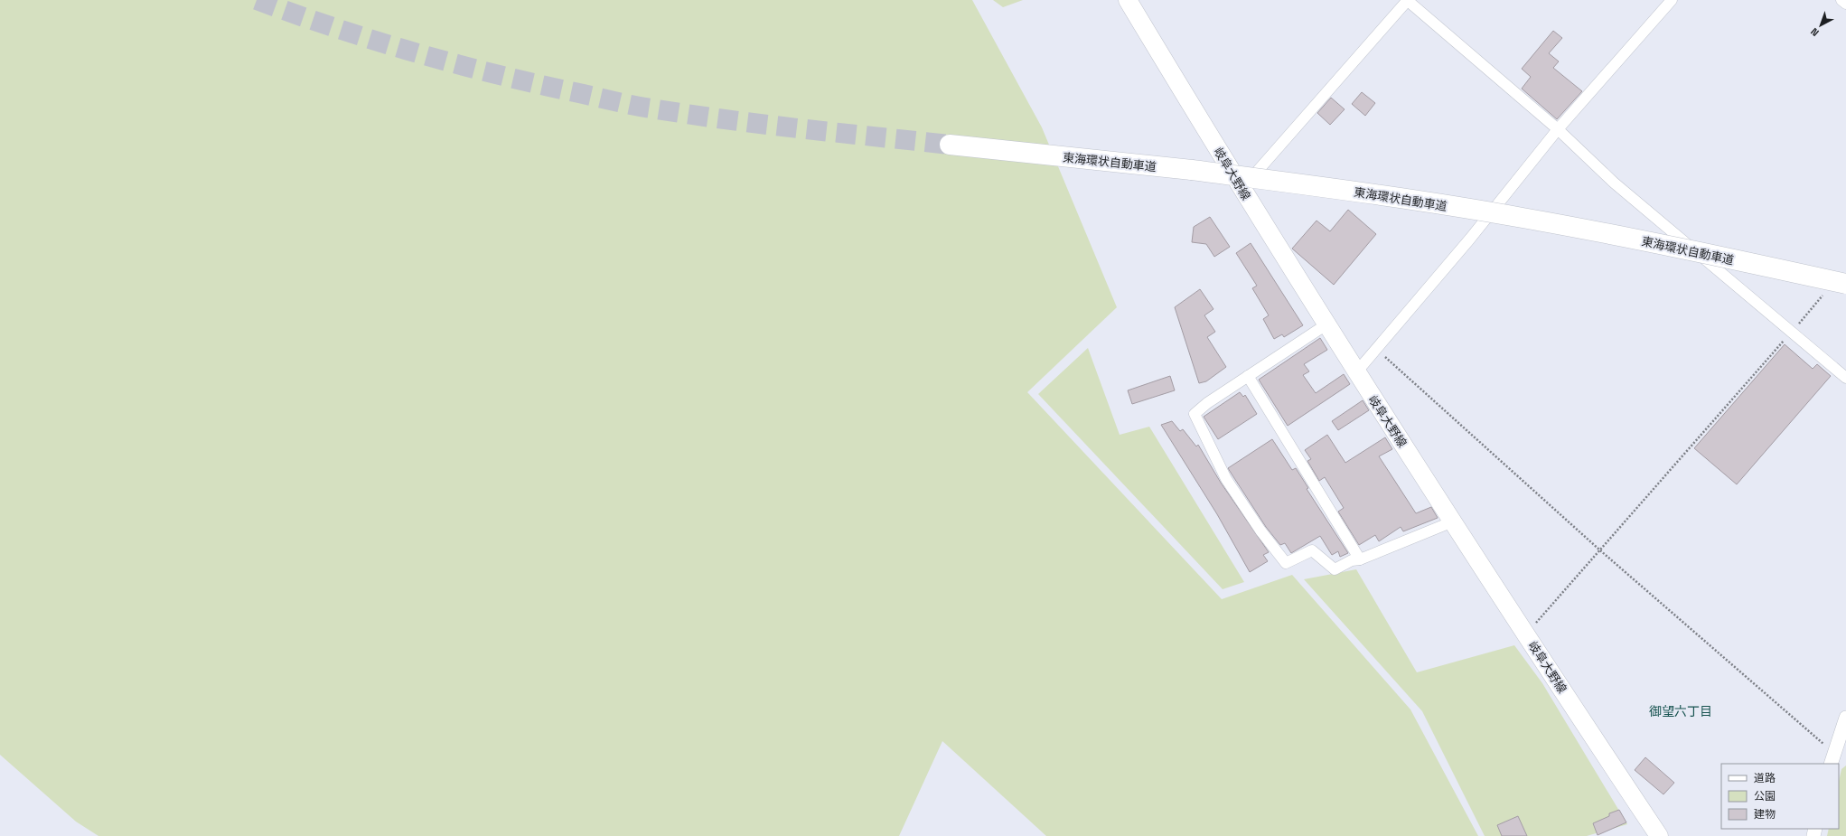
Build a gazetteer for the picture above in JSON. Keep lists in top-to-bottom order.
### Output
{
  "streets": {
    "highway": ["東海環状自動車道"],
    "main road": ["岐阜大野線"]
  },
  "districts": ["御望六丁目"],
  "legend": ["道路", "公園", "建物"],
  "north": "bottom left"
}
